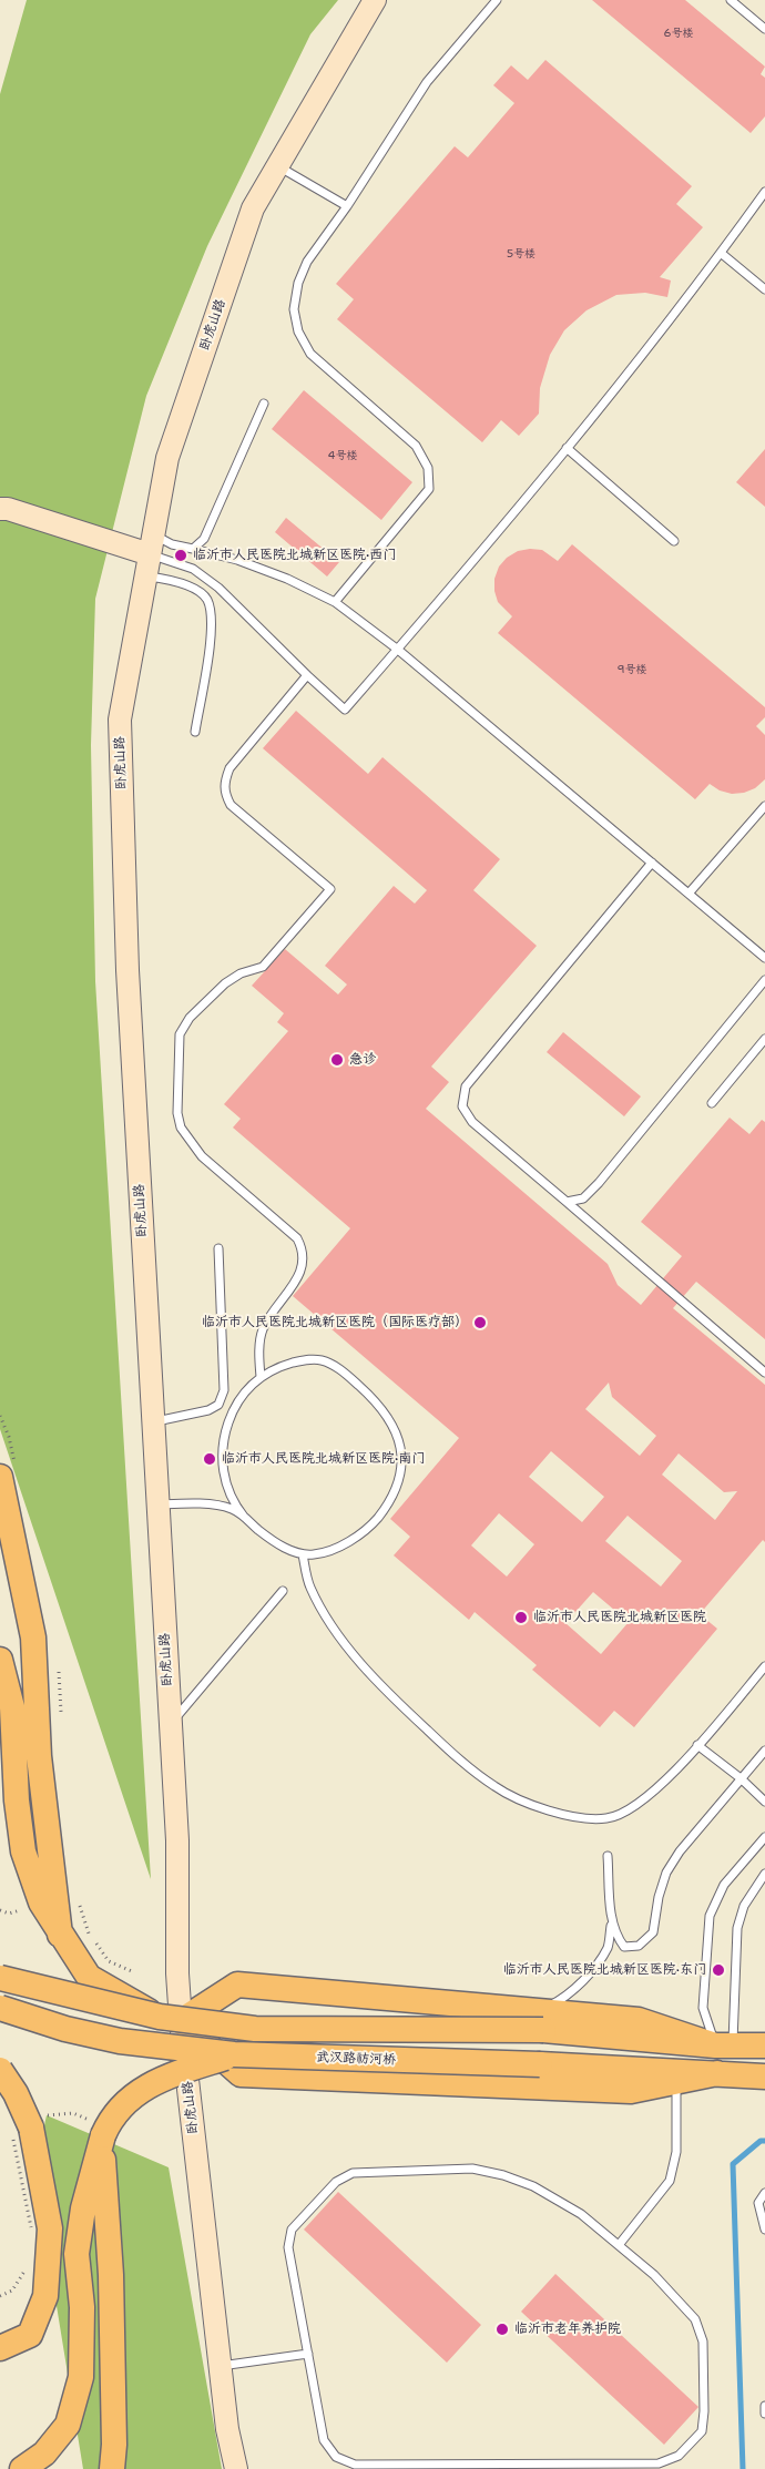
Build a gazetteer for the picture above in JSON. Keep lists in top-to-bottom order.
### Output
{
  "streets": {
    "main road": ["武汉路祊河桥"],
    "street": ["卧虎山路"]
  },
  "crossings": [
    ["卧虎山路", "武汉路祊河桥"]
  ],
  "places": [
    "临沂市人民医院北城新区医院·西门",
    "急诊",
    "临沂市人民医院北城新区医院（国际医疗部）",
    "临沂市人民医院北城新区医院·南门",
    "临沂市人民医院北城新区医院",
    "临沂市人民医院北城新区医院·东门",
    "临沂市老年养护院"
  ],
  "house_numbers": [
    "6号楼",
    "5号楼",
    "4号楼",
    "9号楼"
  ]
}
